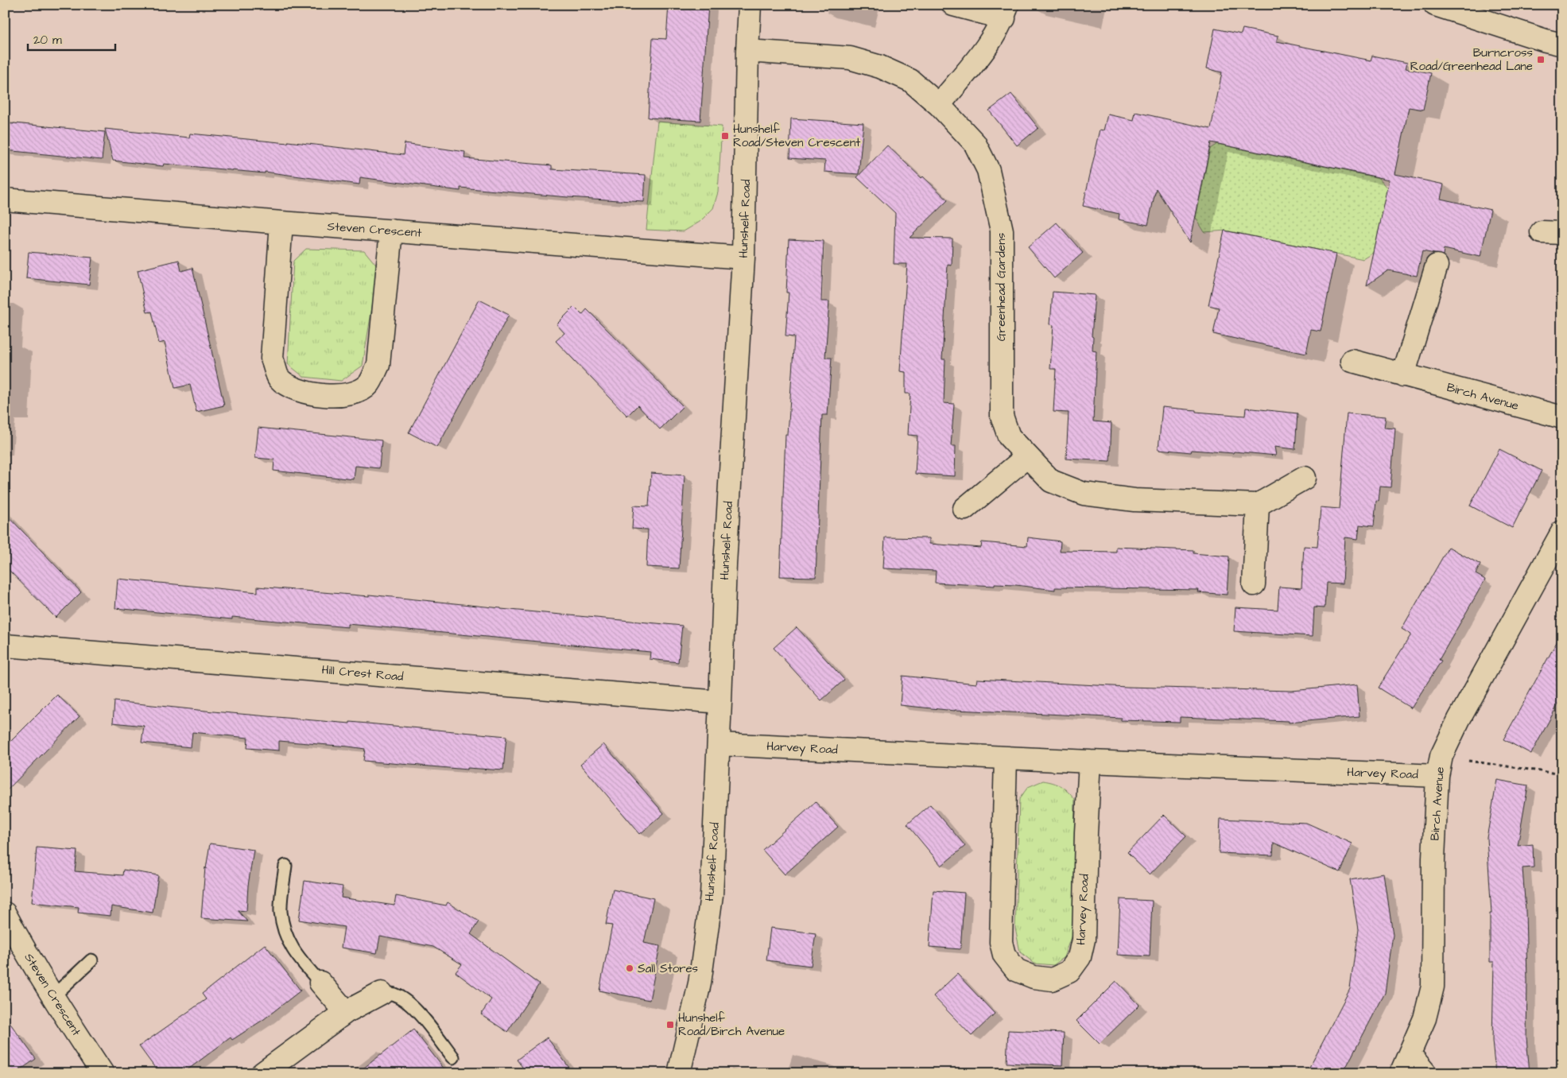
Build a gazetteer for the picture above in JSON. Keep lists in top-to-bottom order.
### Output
{
  "streets": {
    "street": [
      "Hunshelf Road",
      "Steven Crescent",
      "Greenhead Gardens",
      "Birch Avenue",
      "Hill Crest Road",
      "Harvey Road"
    ]
  },
  "crossings": [
    ["Hunshelf Road", "Steven Crescent"],
    ["Hunshelf Road", "Greenhead Gardens"],
    ["Hunshelf Road", "Hill Crest Road"],
    ["Hunshelf Road", "Harvey Road"],
    ["Birch Avenue", "Harvey Road"]
  ],
  "places": {
    "transit": ["Burncross Road/Greenhead Lane", "Hunshelf Road/Steven Crescent", "Hunshelf Road/Birch Avenue"],
    "other": ["Sall Stores"]
  },
  "scale_bar": "20 m"
}
